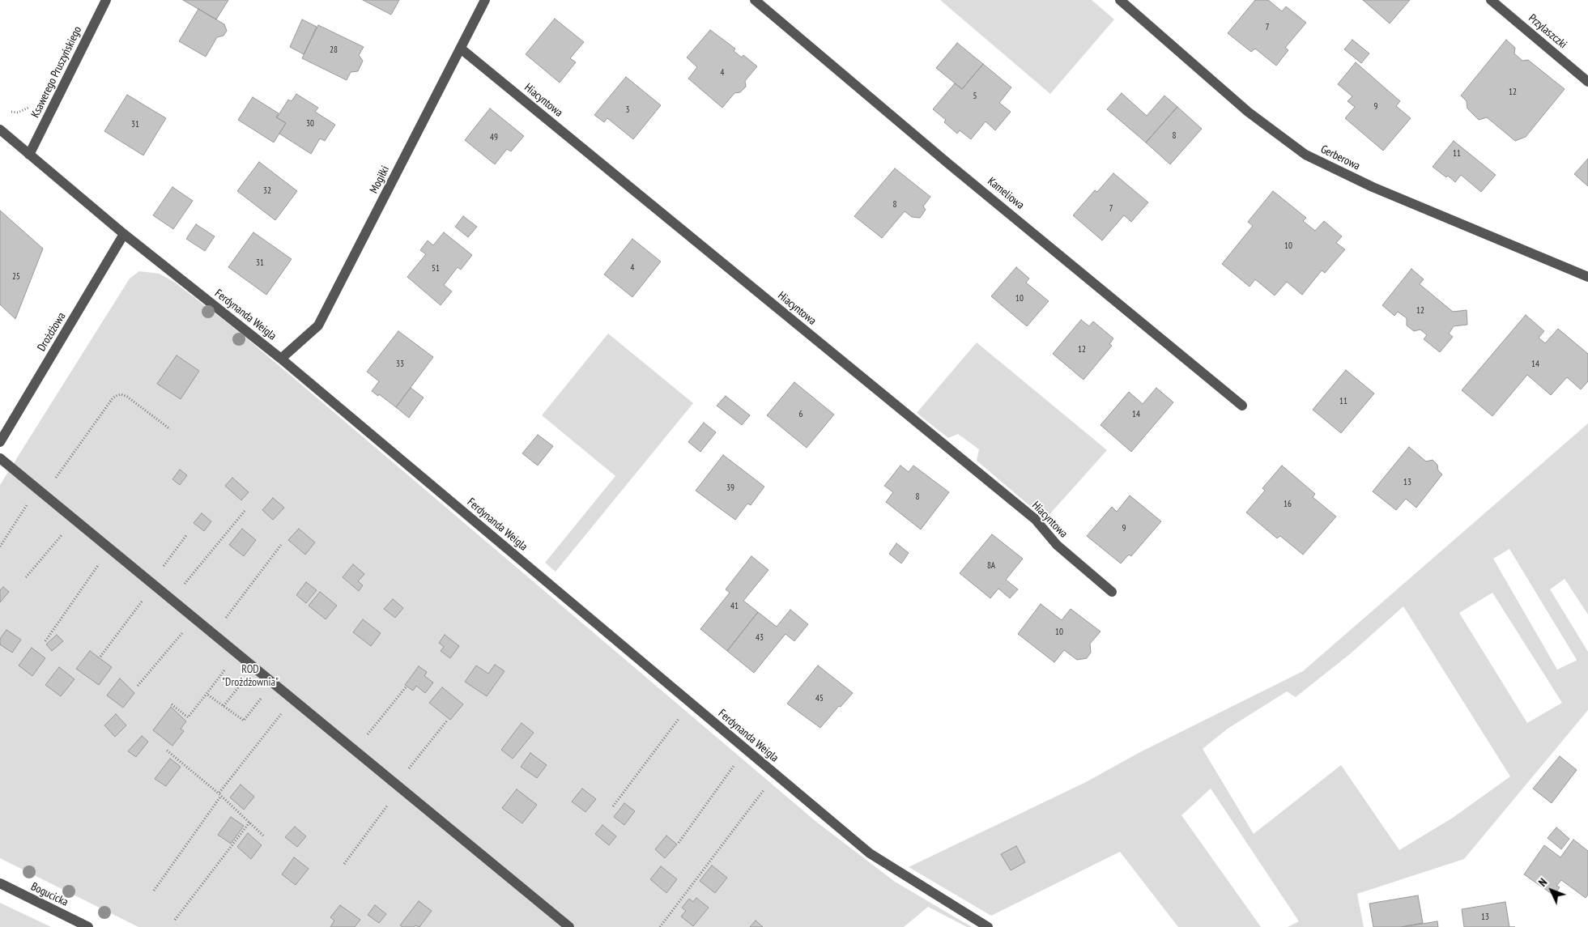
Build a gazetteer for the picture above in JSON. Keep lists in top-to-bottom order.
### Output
{
  "streets": {
    "street": [
      "Przylaszczki",
      "Ksawerego Pruszyńskiego",
      "Hiacyntowa",
      "Gerberowa",
      "Mogiłki",
      "Kameliowa",
      "Ferdynanda Weigla",
      "Drożdżowa",
      "Bogucicka"
    ]
  },
  "crossings": [
    ["Ksawerego Pruszyńskiego", "Ferdynanda Weigla"],
    ["Hiacyntowa", "Mogiłki"],
    ["Mogiłki", "Ferdynanda Weigla"],
    ["Ferdynanda Weigla", "Drożdżowa"]
  ],
  "parks": ["ROD \"Drożdżownia\""],
  "house_numbers": [
    "7",
    "28",
    "4",
    "12",
    "5",
    "9",
    "3",
    "30",
    "31",
    "8",
    "49",
    "11",
    "32",
    "8",
    "7",
    "10",
    "31",
    "4",
    "51",
    "25",
    "10",
    "12",
    "12",
    "33",
    "14",
    "11",
    "6",
    "14",
    "13",
    "39",
    "8",
    "16",
    "9",
    "8A",
    "41",
    "10",
    "43",
    "45",
    "13"
  ],
  "north": "top left"
}
